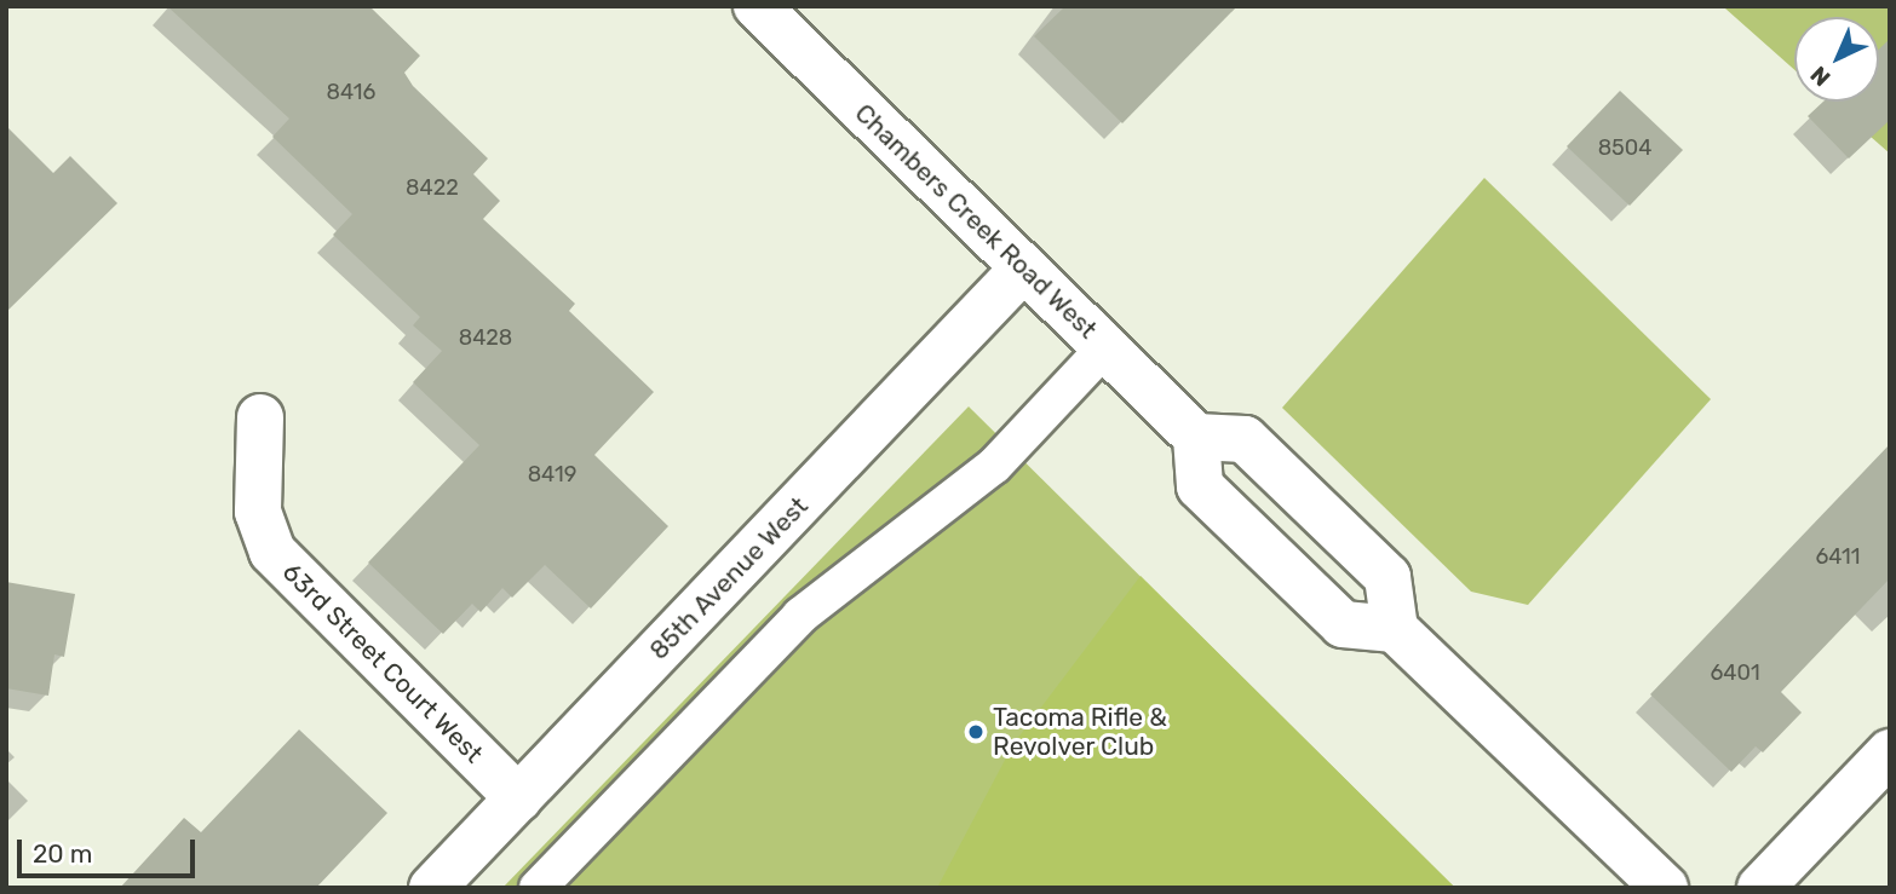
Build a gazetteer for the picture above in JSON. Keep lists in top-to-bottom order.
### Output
{
  "streets": {
    "street": ["Chambers Creek Road West", "85th Avenue West", "63rd Street Court West"]
  },
  "crossings": [
    ["Chambers Creek Road West", "85th Avenue West"],
    ["85th Avenue West", "63rd Street Court West"]
  ],
  "places": ["Tacoma Rifle & Revolver Club"],
  "house_numbers": [
    "8416",
    "8504",
    "8422",
    "8428",
    "8419",
    "6411",
    "6401"
  ],
  "scale_bar": "20 m",
  "north": "bottom left"
}
